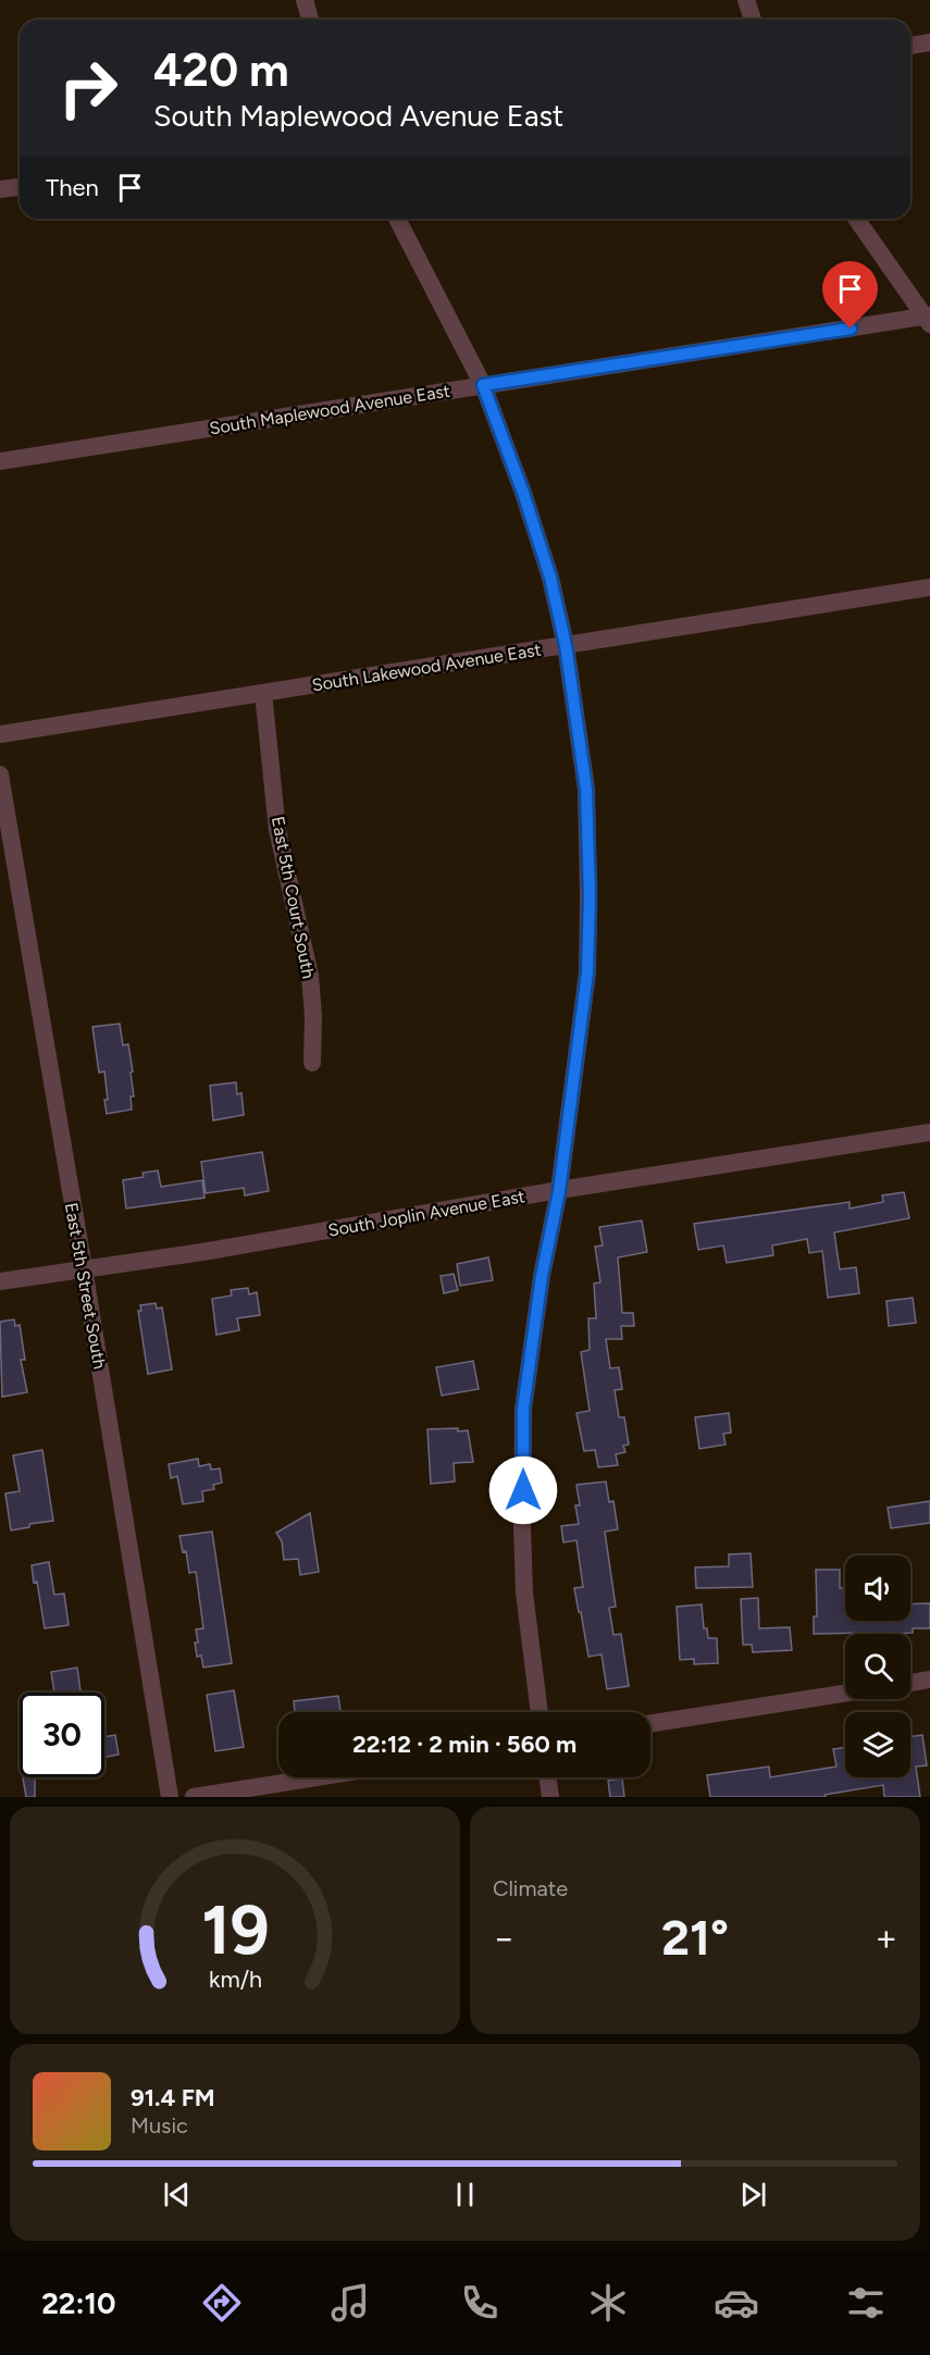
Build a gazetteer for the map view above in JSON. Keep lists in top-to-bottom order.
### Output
{
  "streets": {
    "street": [
      "South Maplewood Avenue East",
      "South Lakewood Avenue East",
      "East 5th Court South",
      "South Joplin Avenue East",
      "East 5th Street South"
    ]
  },
  "crossings": [
    ["South Lakewood Avenue East", "East 5th Court South"],
    ["South Joplin Avenue East", "East 5th Street South"]
  ],
  "page": {
    "turn": ["420 m", "South Maplewood Avenue East"],
    "then": "Then",
    "limit": "30",
    "trip": "22:12 · 2 min · 560 m",
    "tile": "Climate",
    "heat": ["−", "21°", "+"],
    "song": ["91.4 FM", "Music"],
    "tabs": "22:10",
    "gauge": ["19", "km/h"]
  }
}
